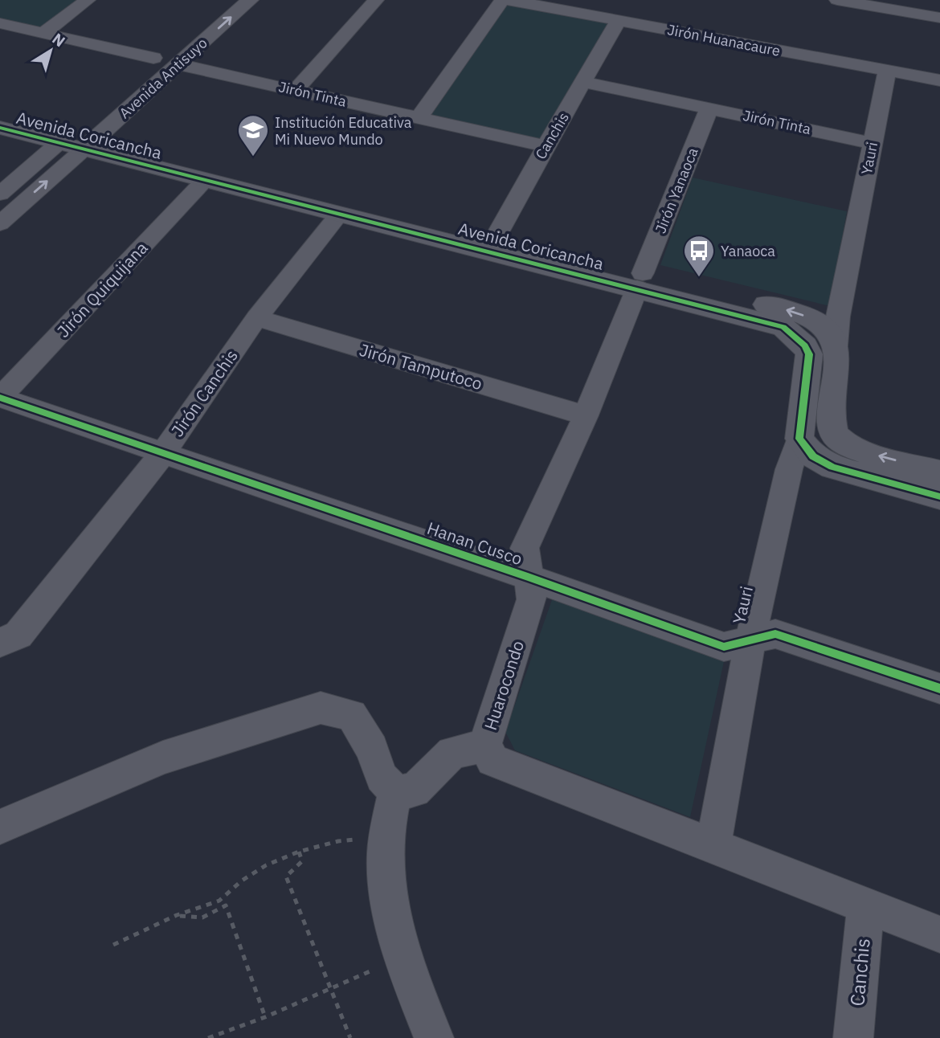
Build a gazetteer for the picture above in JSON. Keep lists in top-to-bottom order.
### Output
{
  "streets": {
    "street": [
      "Jirón Huanacaure",
      "Avenida Antisuyo",
      "Jirón Tinta",
      "Avenida Coricancha",
      "Canchis",
      "Yauri",
      "Jirón Yanaoca",
      "Jirón Quiquijana",
      "Jirón Tamputoco",
      "Jirón Canchis",
      "Hanan Cusco",
      "Huarocondo"
    ]
  },
  "crossings": [
    ["Jirón Huanacaure", "Canchis"],
    ["Jirón Huanacaure", "Yauri"],
    ["Avenida Antisuyo", "Jirón Tinta"],
    ["Avenida Antisuyo", "Avenida Coricancha"],
    ["Jirón Tinta", "Canchis"],
    ["Jirón Tinta", "Yauri"],
    ["Jirón Tinta", "Jirón Yanaoca"],
    ["Avenida Coricancha", "Canchis"],
    ["Avenida Coricancha", "Yauri"],
    ["Avenida Coricancha", "Jirón Yanaoca"],
    ["Avenida Coricancha", "Jirón Quiquijana"],
    ["Avenida Coricancha", "Jirón Canchis"],
    ["Avenida Coricancha", "Huarocondo"],
    ["Canchis", "Huarocondo"],
    ["Yauri", "Hanan Cusco"],
    ["Yauri", "Huarocondo"],
    ["Jirón Yanaoca", "Huarocondo"],
    ["Jirón Quiquijana", "Hanan Cusco"],
    ["Jirón Tamputoco", "Jirón Canchis"],
    ["Jirón Tamputoco", "Huarocondo"],
    ["Jirón Canchis", "Hanan Cusco"],
    ["Hanan Cusco", "Huarocondo"]
  ],
  "places": {
    "school or university": ["Institución Educativa Mi Nuevo Mundo"],
    "bus stop": ["Yanaoca"]
  },
  "north": "top right"
}
